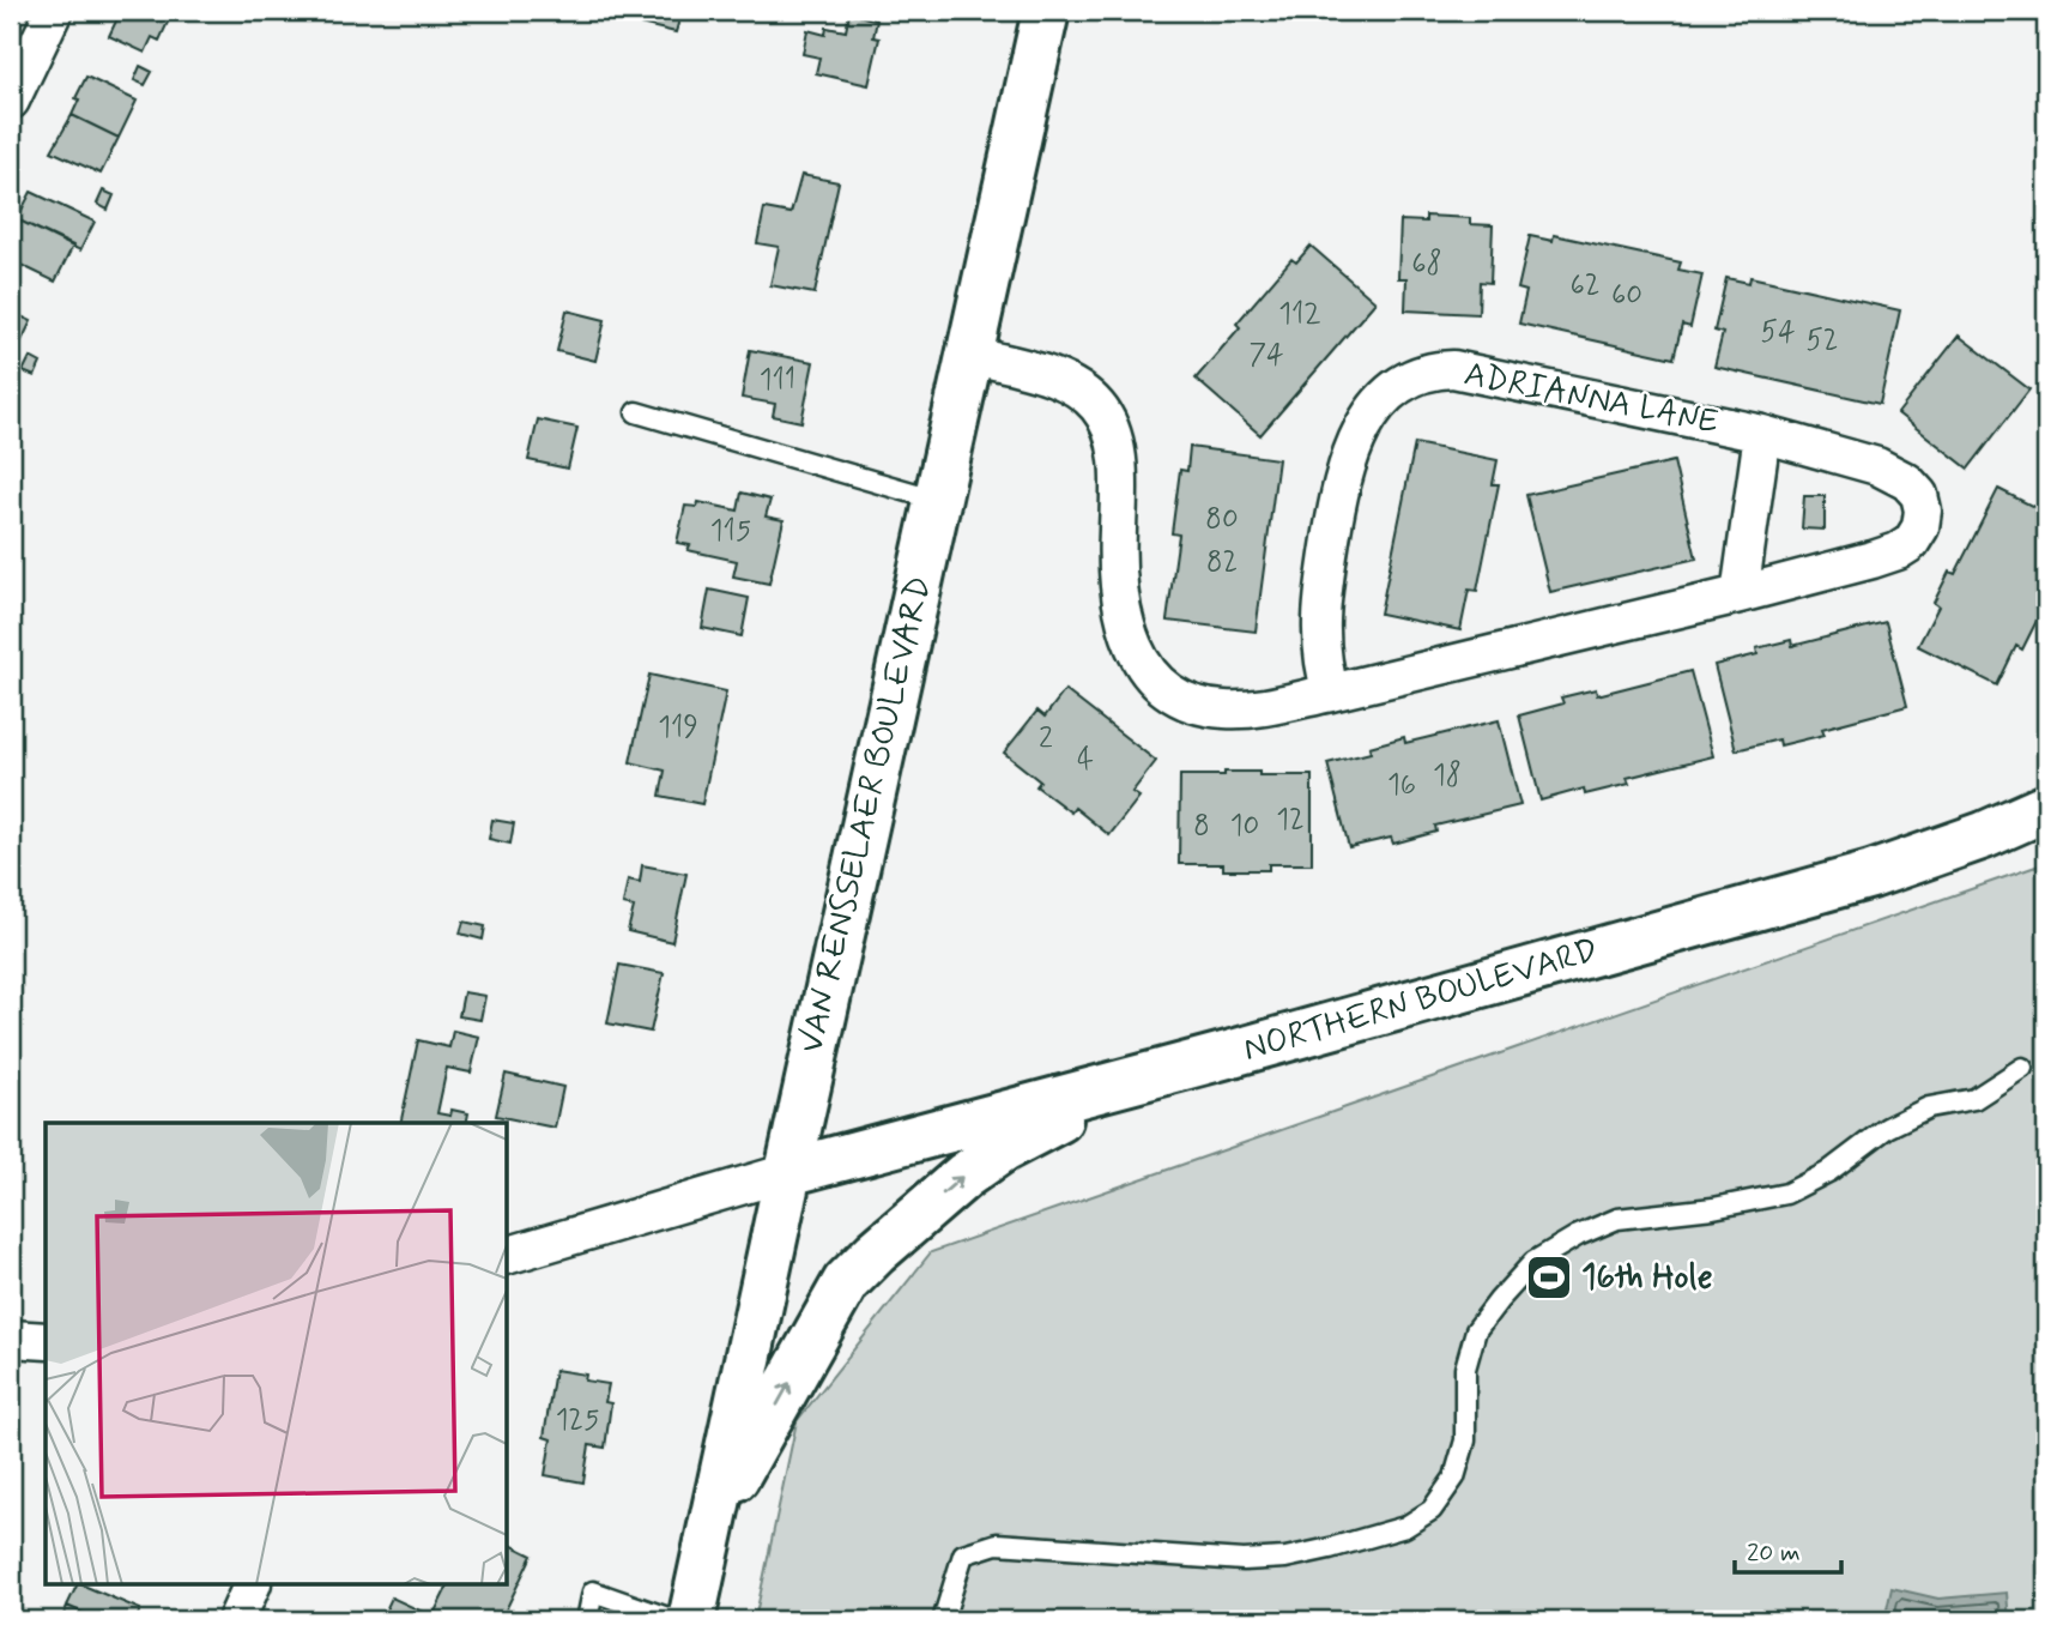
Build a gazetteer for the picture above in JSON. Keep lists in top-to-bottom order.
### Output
{
  "streets": {
    "main road": ["VAN RENSSELAER BOULEVARD", "NORTHERN BOULEVARD"],
    "street": ["ADRIANNA LANE"]
  },
  "crossings": [
    ["ADRIANNA LANE", "VAN RENSSELAER BOULEVARD"],
    ["VAN RENSSELAER BOULEVARD", "NORTHERN BOULEVARD"]
  ],
  "places": {
    "sports": ["16th Hole"]
  },
  "house_numbers": [
    "68",
    "62",
    "60",
    "112",
    "54",
    "52",
    "74",
    "111",
    "80",
    "115",
    "82",
    "119",
    "2",
    "4",
    "18",
    "16",
    "12",
    "8",
    "10",
    "125"
  ],
  "scale_bar": "20 m"
}
